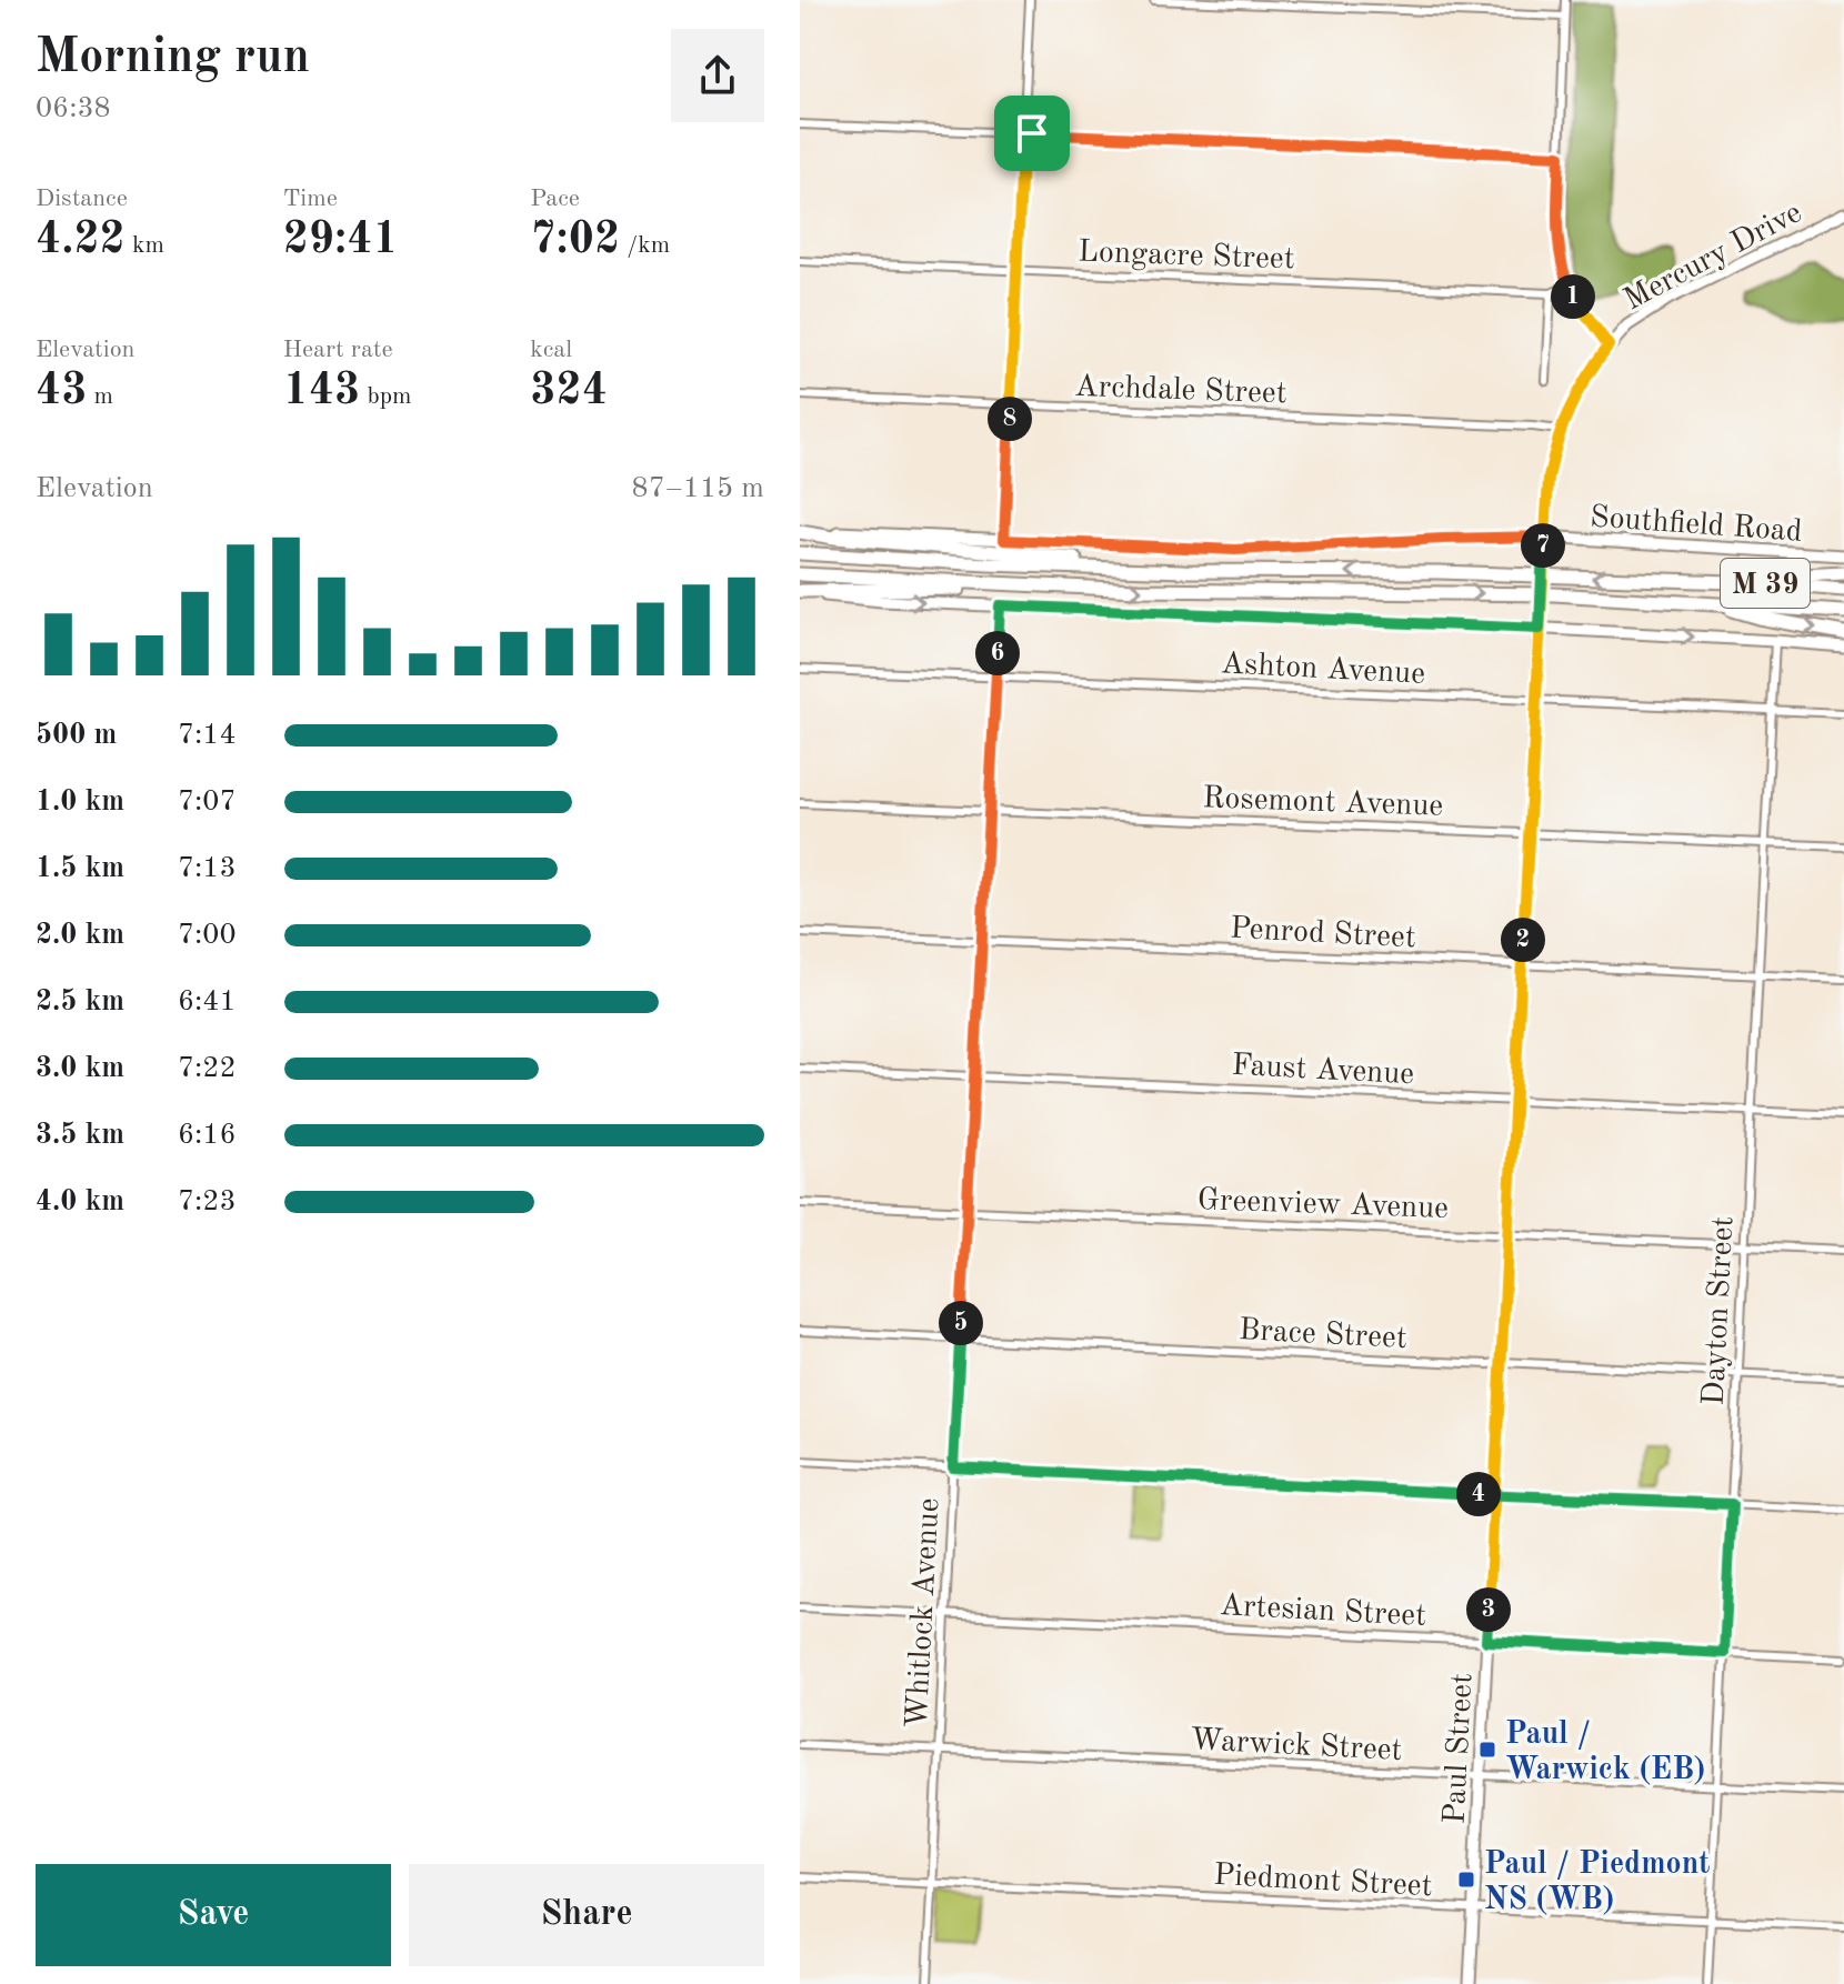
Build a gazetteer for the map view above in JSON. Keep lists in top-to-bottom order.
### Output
{
  "streets": {
    "highway": ["M 39"],
    "main road": ["Mercury Drive", "Southfield Road", "Paul Street"],
    "street": [
      "Longacre Street",
      "Archdale Street",
      "Ashton Avenue",
      "Rosemont Avenue",
      "Penrod Street",
      "Faust Avenue",
      "Greenview Avenue",
      "Dayton Street",
      "Brace Street",
      "Artesian Street",
      "Whitlock Avenue",
      "Warwick Street",
      "Piedmont Street"
    ]
  },
  "crossings": [
    ["Mercury Drive", "Paul Street"],
    ["Archdale Street", "Paul Street"],
    ["Southfield Road", "Paul Street"],
    ["Ashton Avenue", "Dayton Street"],
    ["Ashton Avenue", "Whitlock Avenue"],
    ["Ashton Avenue", "Paul Street"],
    ["Rosemont Avenue", "Dayton Street"],
    ["Rosemont Avenue", "Whitlock Avenue"],
    ["Rosemont Avenue", "Paul Street"],
    ["Penrod Street", "Dayton Street"],
    ["Penrod Street", "Whitlock Avenue"],
    ["Penrod Street", "Paul Street"],
    ["Faust Avenue", "Dayton Street"],
    ["Faust Avenue", "Whitlock Avenue"],
    ["Faust Avenue", "Paul Street"],
    ["Greenview Avenue", "Dayton Street"],
    ["Greenview Avenue", "Whitlock Avenue"],
    ["Greenview Avenue", "Paul Street"],
    ["Dayton Street", "Brace Street"],
    ["Dayton Street", "Artesian Street"],
    ["Dayton Street", "Warwick Street"],
    ["Dayton Street", "Piedmont Street"],
    ["Brace Street", "Whitlock Avenue"],
    ["Brace Street", "Paul Street"],
    ["Artesian Street", "Whitlock Avenue"],
    ["Artesian Street", "Paul Street"],
    ["Whitlock Avenue", "Warwick Street"],
    ["Whitlock Avenue", "Piedmont Street"],
    ["Warwick Street", "Paul Street"],
    ["Paul Street", "Piedmont Street"]
  ],
  "places": {
    "transit": ["Paul / Warwick (EB)", "Paul / Piedmont NS (WB)"]
  },
  "page": {
    "heading": ["Morning run", "06:38"],
    "stats": [
      ["Distance", "4.22 km"],
      ["Time", "29:41"],
      ["Pace", "7:02 /km"],
      ["Elevation", "43 m"],
      ["Heart rate", "143 bpm"],
      ["kcal", "324"]
    ],
    "pins": [
      "1",
      "8",
      "7",
      "6",
      "2",
      "5",
      "4",
      "3"
    ],
    "chart": ["Elevation", "87–115 m"],
    "list": [
      {
        "name": "500 m",
        "note": "7:14"
      },
      {
        "name": "1.0 km",
        "note": "7:07"
      },
      {
        "name": "1.5 km",
        "note": "7:13"
      },
      {
        "name": "2.0 km",
        "note": "7:00"
      },
      {
        "name": "2.5 km",
        "note": "6:41"
      },
      {
        "name": "3.0 km",
        "note": "7:22"
      },
      {
        "name": "3.5 km",
        "note": "6:16"
      },
      {
        "name": "4.0 km",
        "note": "7:23"
      }
    ],
    "buttons": ["Save", "Share"]
  }
}
